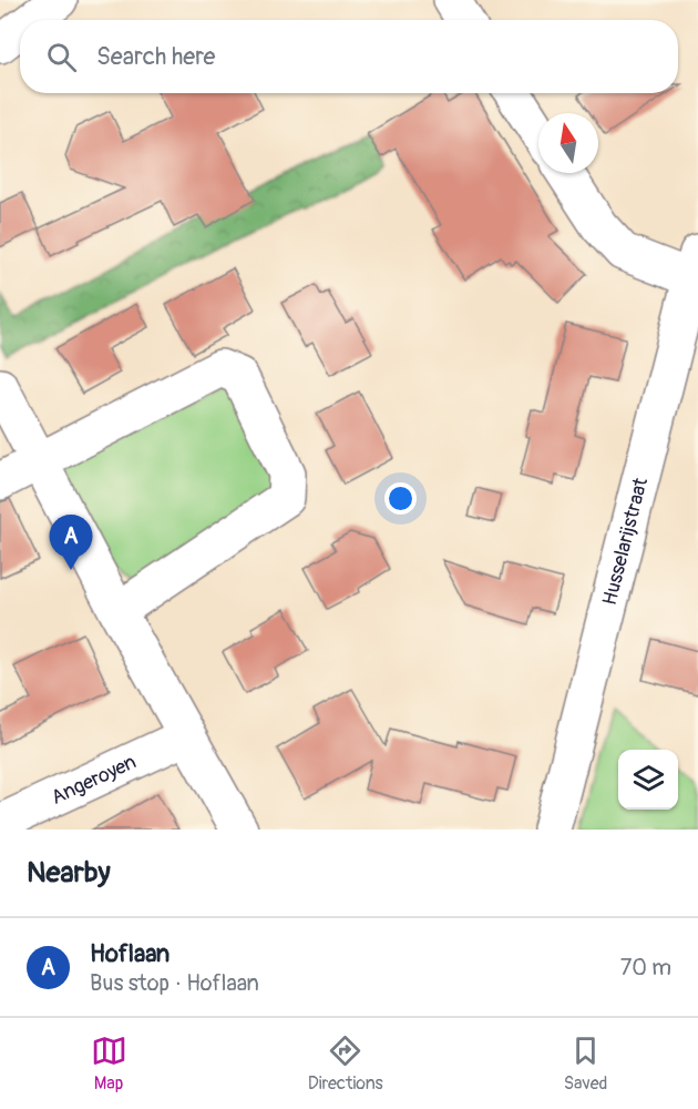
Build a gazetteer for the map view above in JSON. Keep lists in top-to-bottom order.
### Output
{
  "streets": {
    "street": ["Husselarijstraat", "Angeroyen"]
  },
  "north": "top",
  "page": {
    "search": "Search here",
    "pins": "A",
    "heading": "Nearby",
    "list": [
      {
        "mark": "A",
        "name": "Hoflaan",
        "note": "Bus stop · Hoflaan",
        "value": "70 m"
      }
    ],
    "nav": ["Map", "Directions", "Saved"]
  }
}
